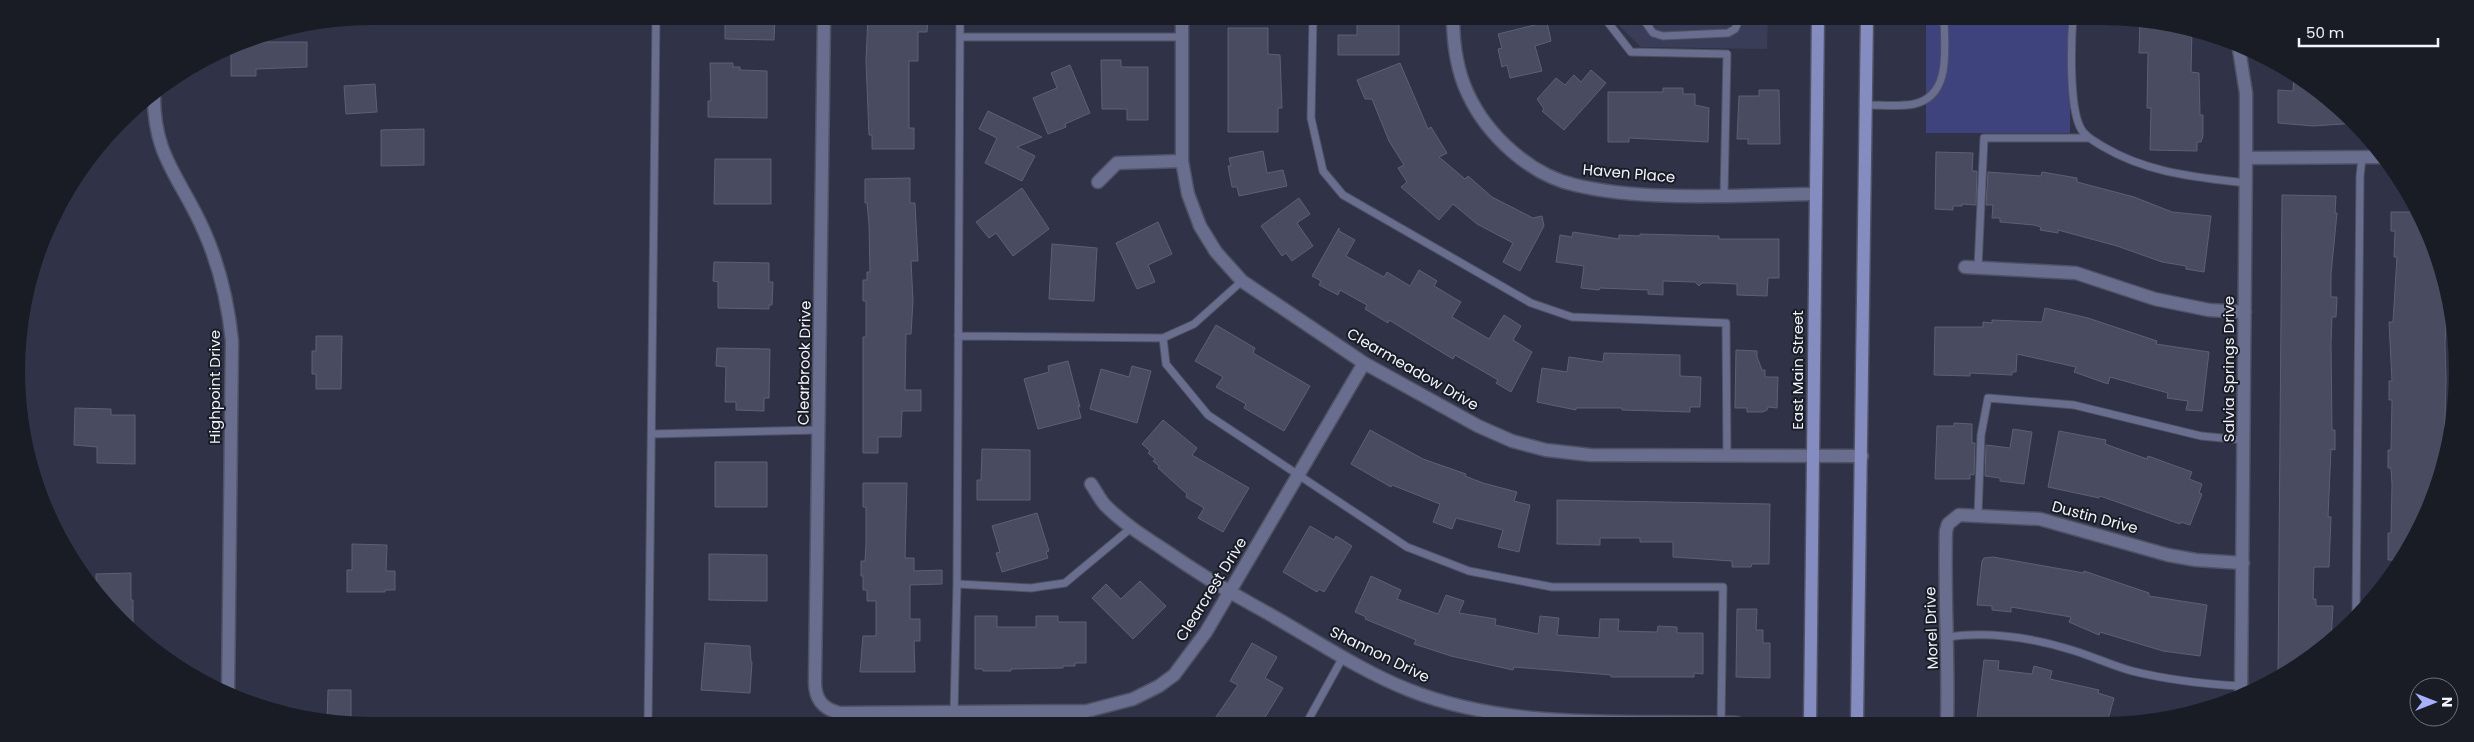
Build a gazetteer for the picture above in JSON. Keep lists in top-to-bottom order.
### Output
{
  "streets": {
    "main road": ["East Main Street"],
    "street": [
      "Haven Place",
      "Clearbrook Drive",
      "Clearmeadow Drive",
      "Salvia Springs Drive",
      "Highpoint Drive",
      "Dustin Drive",
      "Clearcrest Drive",
      "Morel Drive",
      "Shannon Drive"
    ]
  },
  "crossings": [
    ["Haven Place", "East Main Street"],
    ["Clearbrook Drive", "Clearcrest Drive"],
    ["Clearmeadow Drive", "East Main Street"],
    ["Clearmeadow Drive", "Clearcrest Drive"],
    ["Salvia Springs Drive", "Dustin Drive"],
    ["Dustin Drive", "Morel Drive"],
    ["Clearcrest Drive", "Shannon Drive"]
  ],
  "scale_bar": "50 m",
  "north": "right"
}
